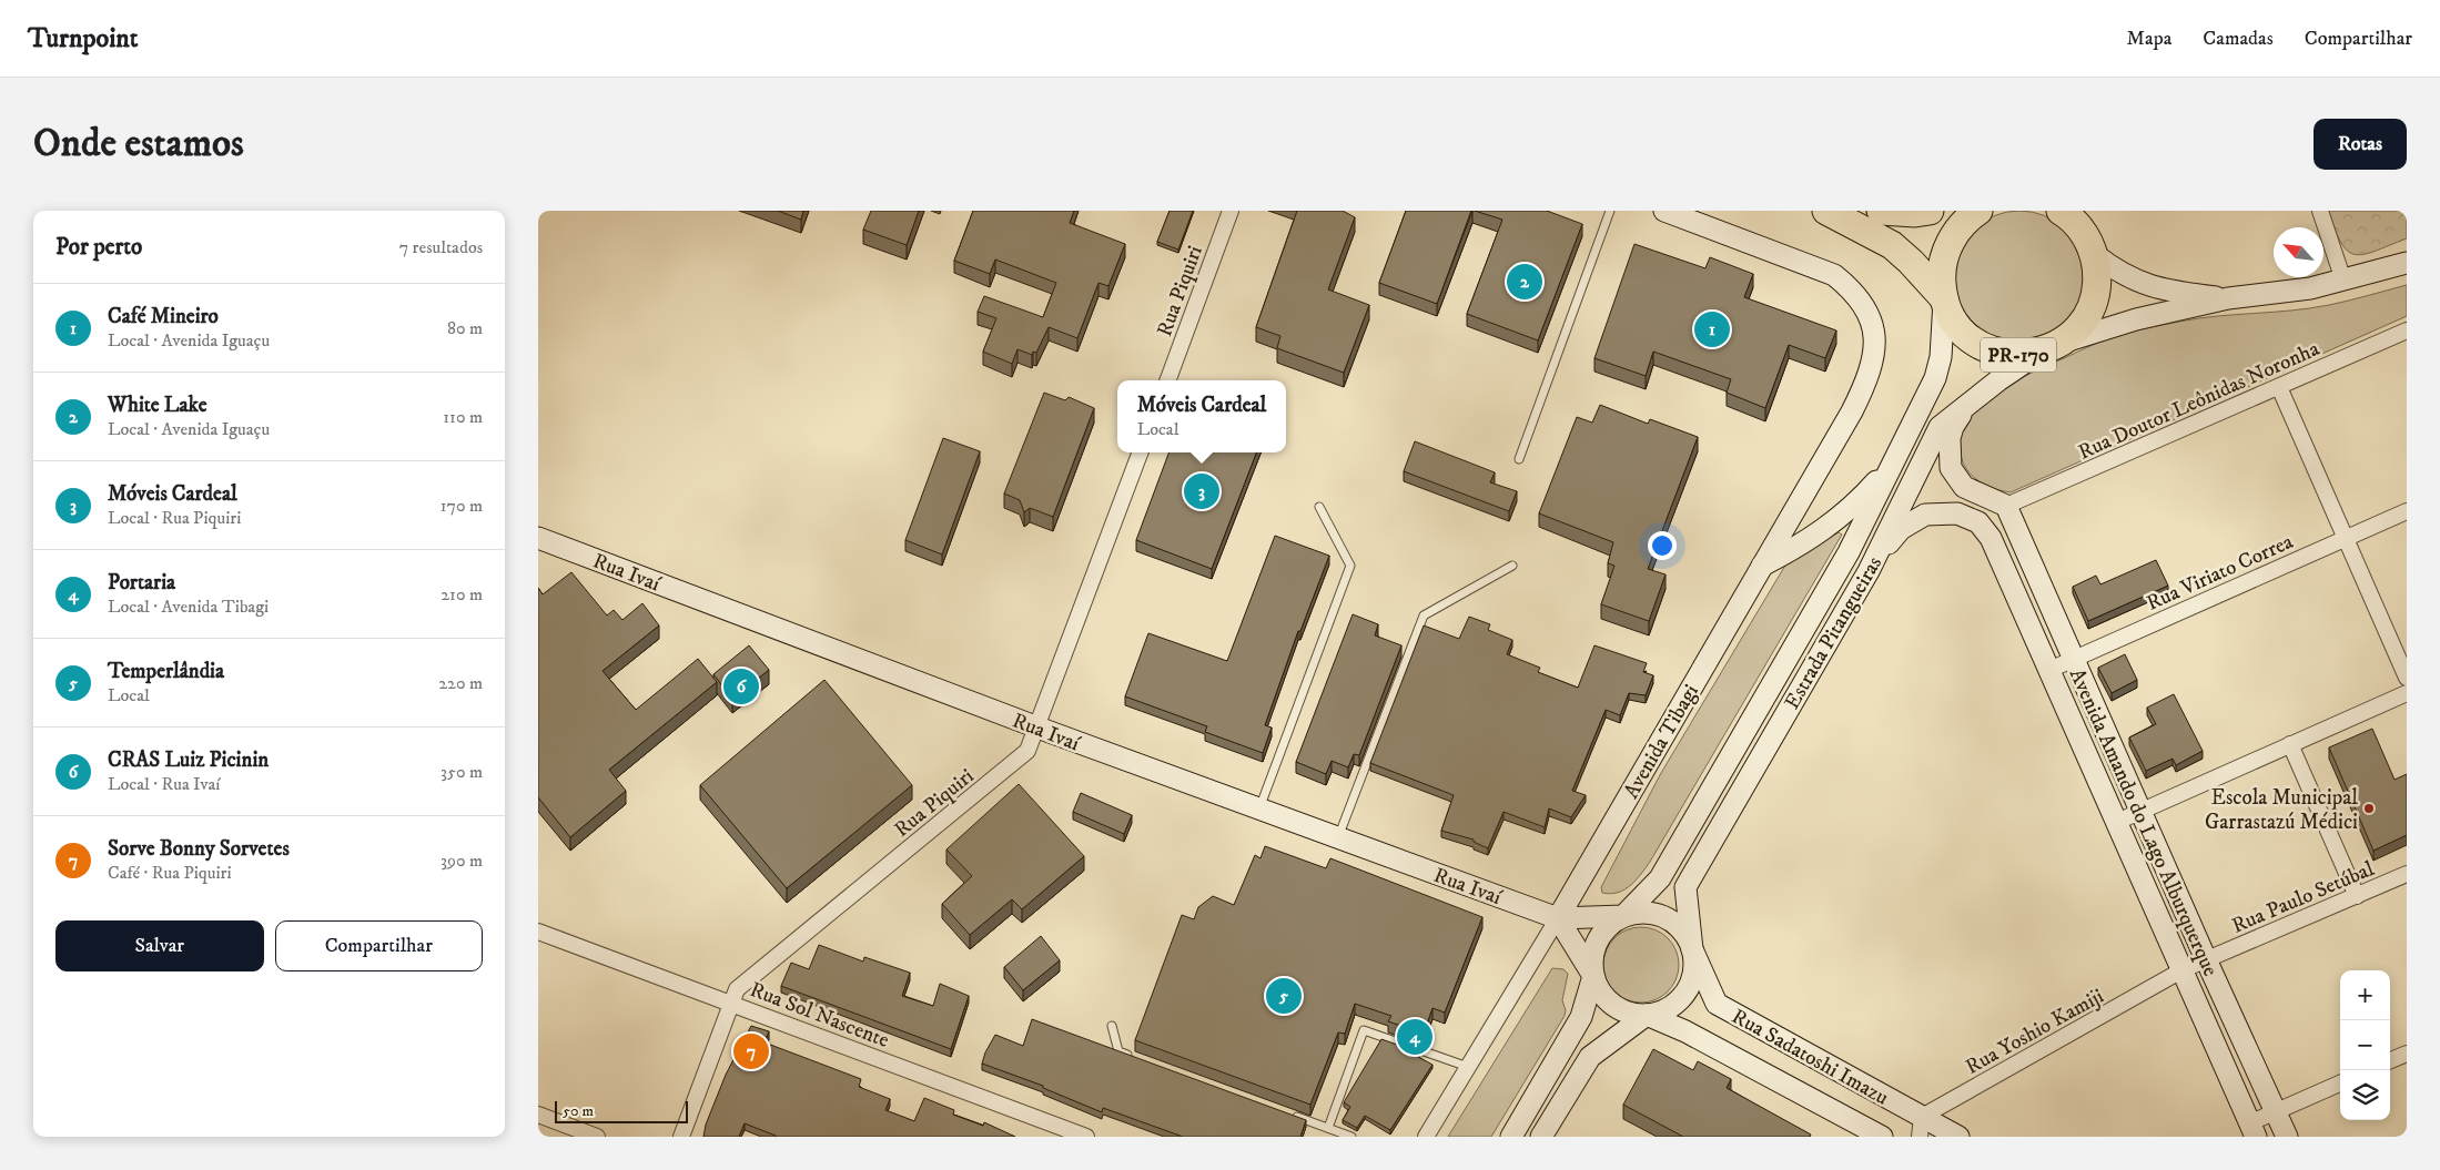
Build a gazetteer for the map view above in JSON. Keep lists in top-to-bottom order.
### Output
{
  "streets": {
    "highway": ["PR-170"],
    "street": [
      "Rua Piquiri",
      "Rua Doutor Leônidas Noronha",
      "Rua Ivaí",
      "Rua Viriato Correa",
      "Estrada Pitangueiras",
      "Avenida Tibagi",
      "Avenida Amando do Lago Alburquerque",
      "Rua Paulo Setúbal",
      "Rua Sol Nascente",
      "Rua Yoshio Kamiji",
      "Rua Sadatoshi Imazu"
    ]
  },
  "crossings": [
    ["Rua Piquiri", "Rua Ivaí"],
    ["Rua Piquiri", "Rua Sol Nascente"],
    ["PR-170", "Estrada Pitangueiras"],
    ["Rua Doutor Leônidas Noronha", "Avenida Amando do Lago Alburquerque"],
    ["Rua Ivaí", "Estrada Pitangueiras"],
    ["Rua Ivaí", "Avenida Tibagi"],
    ["Rua Ivaí", "Rua Sadatoshi Imazu"],
    ["Rua Viriato Correa", "Avenida Amando do Lago Alburquerque"],
    ["Estrada Pitangueiras", "Avenida Amando do Lago Alburquerque"],
    ["Estrada Pitangueiras", "Rua Sadatoshi Imazu"],
    ["Avenida Amando do Lago Alburquerque", "Rua Paulo Setúbal"],
    ["Avenida Amando do Lago Alburquerque", "Rua Yoshio Kamiji"],
    ["Rua Paulo Setúbal", "Rua Yoshio Kamiji"],
    ["Rua Yoshio Kamiji", "Rua Sadatoshi Imazu"]
  ],
  "places": ["Escola Municipal Garrastazú Médici"],
  "scale_bar": "50 m",
  "north": "top left",
  "page": {
    "header": "Turnpoint",
    "nav": ["Mapa", "Camadas", "Compartilhar"],
    "buttons": [
      "Rotas",
      ["Salvar", "Compartilhar"]
    ],
    "title": "Onde estamos",
    "heading": ["Por perto", "7 resultados"],
    "pins": [
      "2",
      "1",
      "3",
      "6",
      "5",
      "4",
      "7"
    ],
    "list": [
      {
        "mark": "1",
        "name": "Café Mineiro",
        "note": "Local · Avenida Iguaçu",
        "value": "80 m"
      },
      {
        "mark": "2",
        "name": "White Lake",
        "note": "Local · Avenida Iguaçu",
        "value": "110 m"
      },
      {
        "mark": "3",
        "name": "Móveis Cardeal",
        "note": "Local · Rua Piquiri",
        "value": "170 m"
      },
      {
        "mark": "4",
        "name": "Portaria",
        "note": "Local · Avenida Tibagi",
        "value": "210 m"
      },
      {
        "mark": "5",
        "name": "Temperlândia",
        "note": "Local",
        "value": "220 m"
      },
      {
        "mark": "6",
        "name": "CRAS Luiz Picinin",
        "note": "Local · Rua Ivaí",
        "value": "350 m"
      },
      {
        "mark": "7",
        "name": "Sorve Bonny Sorvetes",
        "note": "Café · Rua Piquiri",
        "value": "390 m"
      }
    ],
    "popup": ["Móveis Cardeal", "Local"],
    "map_buttons": ["+", "−"],
    "scale": "50 m"
  }
}
